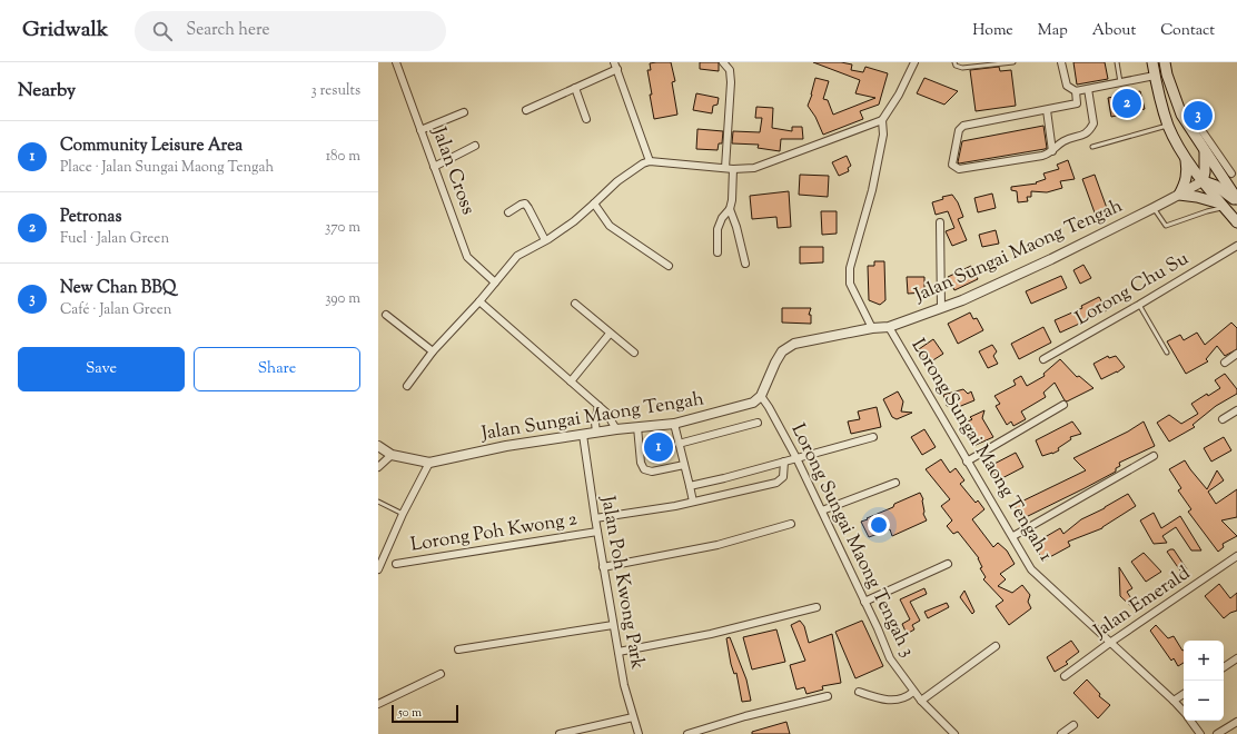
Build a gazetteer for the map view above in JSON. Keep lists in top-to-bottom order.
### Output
{
  "streets": {
    "street": [
      "Jalan Cross",
      "Jalan Sungai Maong Tengah",
      "Lorong Chu Su",
      "Lorong Sungai Maong Tengah 1",
      "Lorong Poh Kwong 2",
      "Lorong Sungai Maong Tengah 3",
      "Jalan Poh Kwong Park",
      "Jalan Emerald"
    ]
  },
  "crossings": [
    ["Jalan Sungai Maong Tengah", "Lorong Sungai Maong Tengah 1"],
    ["Jalan Sungai Maong Tengah", "Lorong Sungai Maong Tengah 3"],
    ["Jalan Sungai Maong Tengah", "Jalan Poh Kwong Park"],
    ["Lorong Sungai Maong Tengah 1", "Jalan Emerald"],
    ["Lorong Poh Kwong 2", "Jalan Poh Kwong Park"]
  ],
  "scale_bar": "50 m",
  "page": {
    "header": "Gridwalk",
    "search": "Search here",
    "nav": [
      "Home",
      "Map",
      "About",
      "Contact"
    ],
    "heading": ["Nearby", "3 results"],
    "pins": ["2", "3", "1"],
    "list": [
      {
        "mark": "1",
        "name": "Community Leisure Area",
        "note": "Place · Jalan Sungai Maong Tengah",
        "value": "180 m"
      },
      {
        "mark": "2",
        "name": "Petronas",
        "note": "Fuel · Jalan Green",
        "value": "370 m"
      },
      {
        "mark": "3",
        "name": "New Chan BBQ",
        "note": "Café · Jalan Green",
        "value": "390 m"
      }
    ],
    "buttons": ["Save", "Share"],
    "map_buttons": ["+", "−"],
    "scale": "50 m"
  }
}
